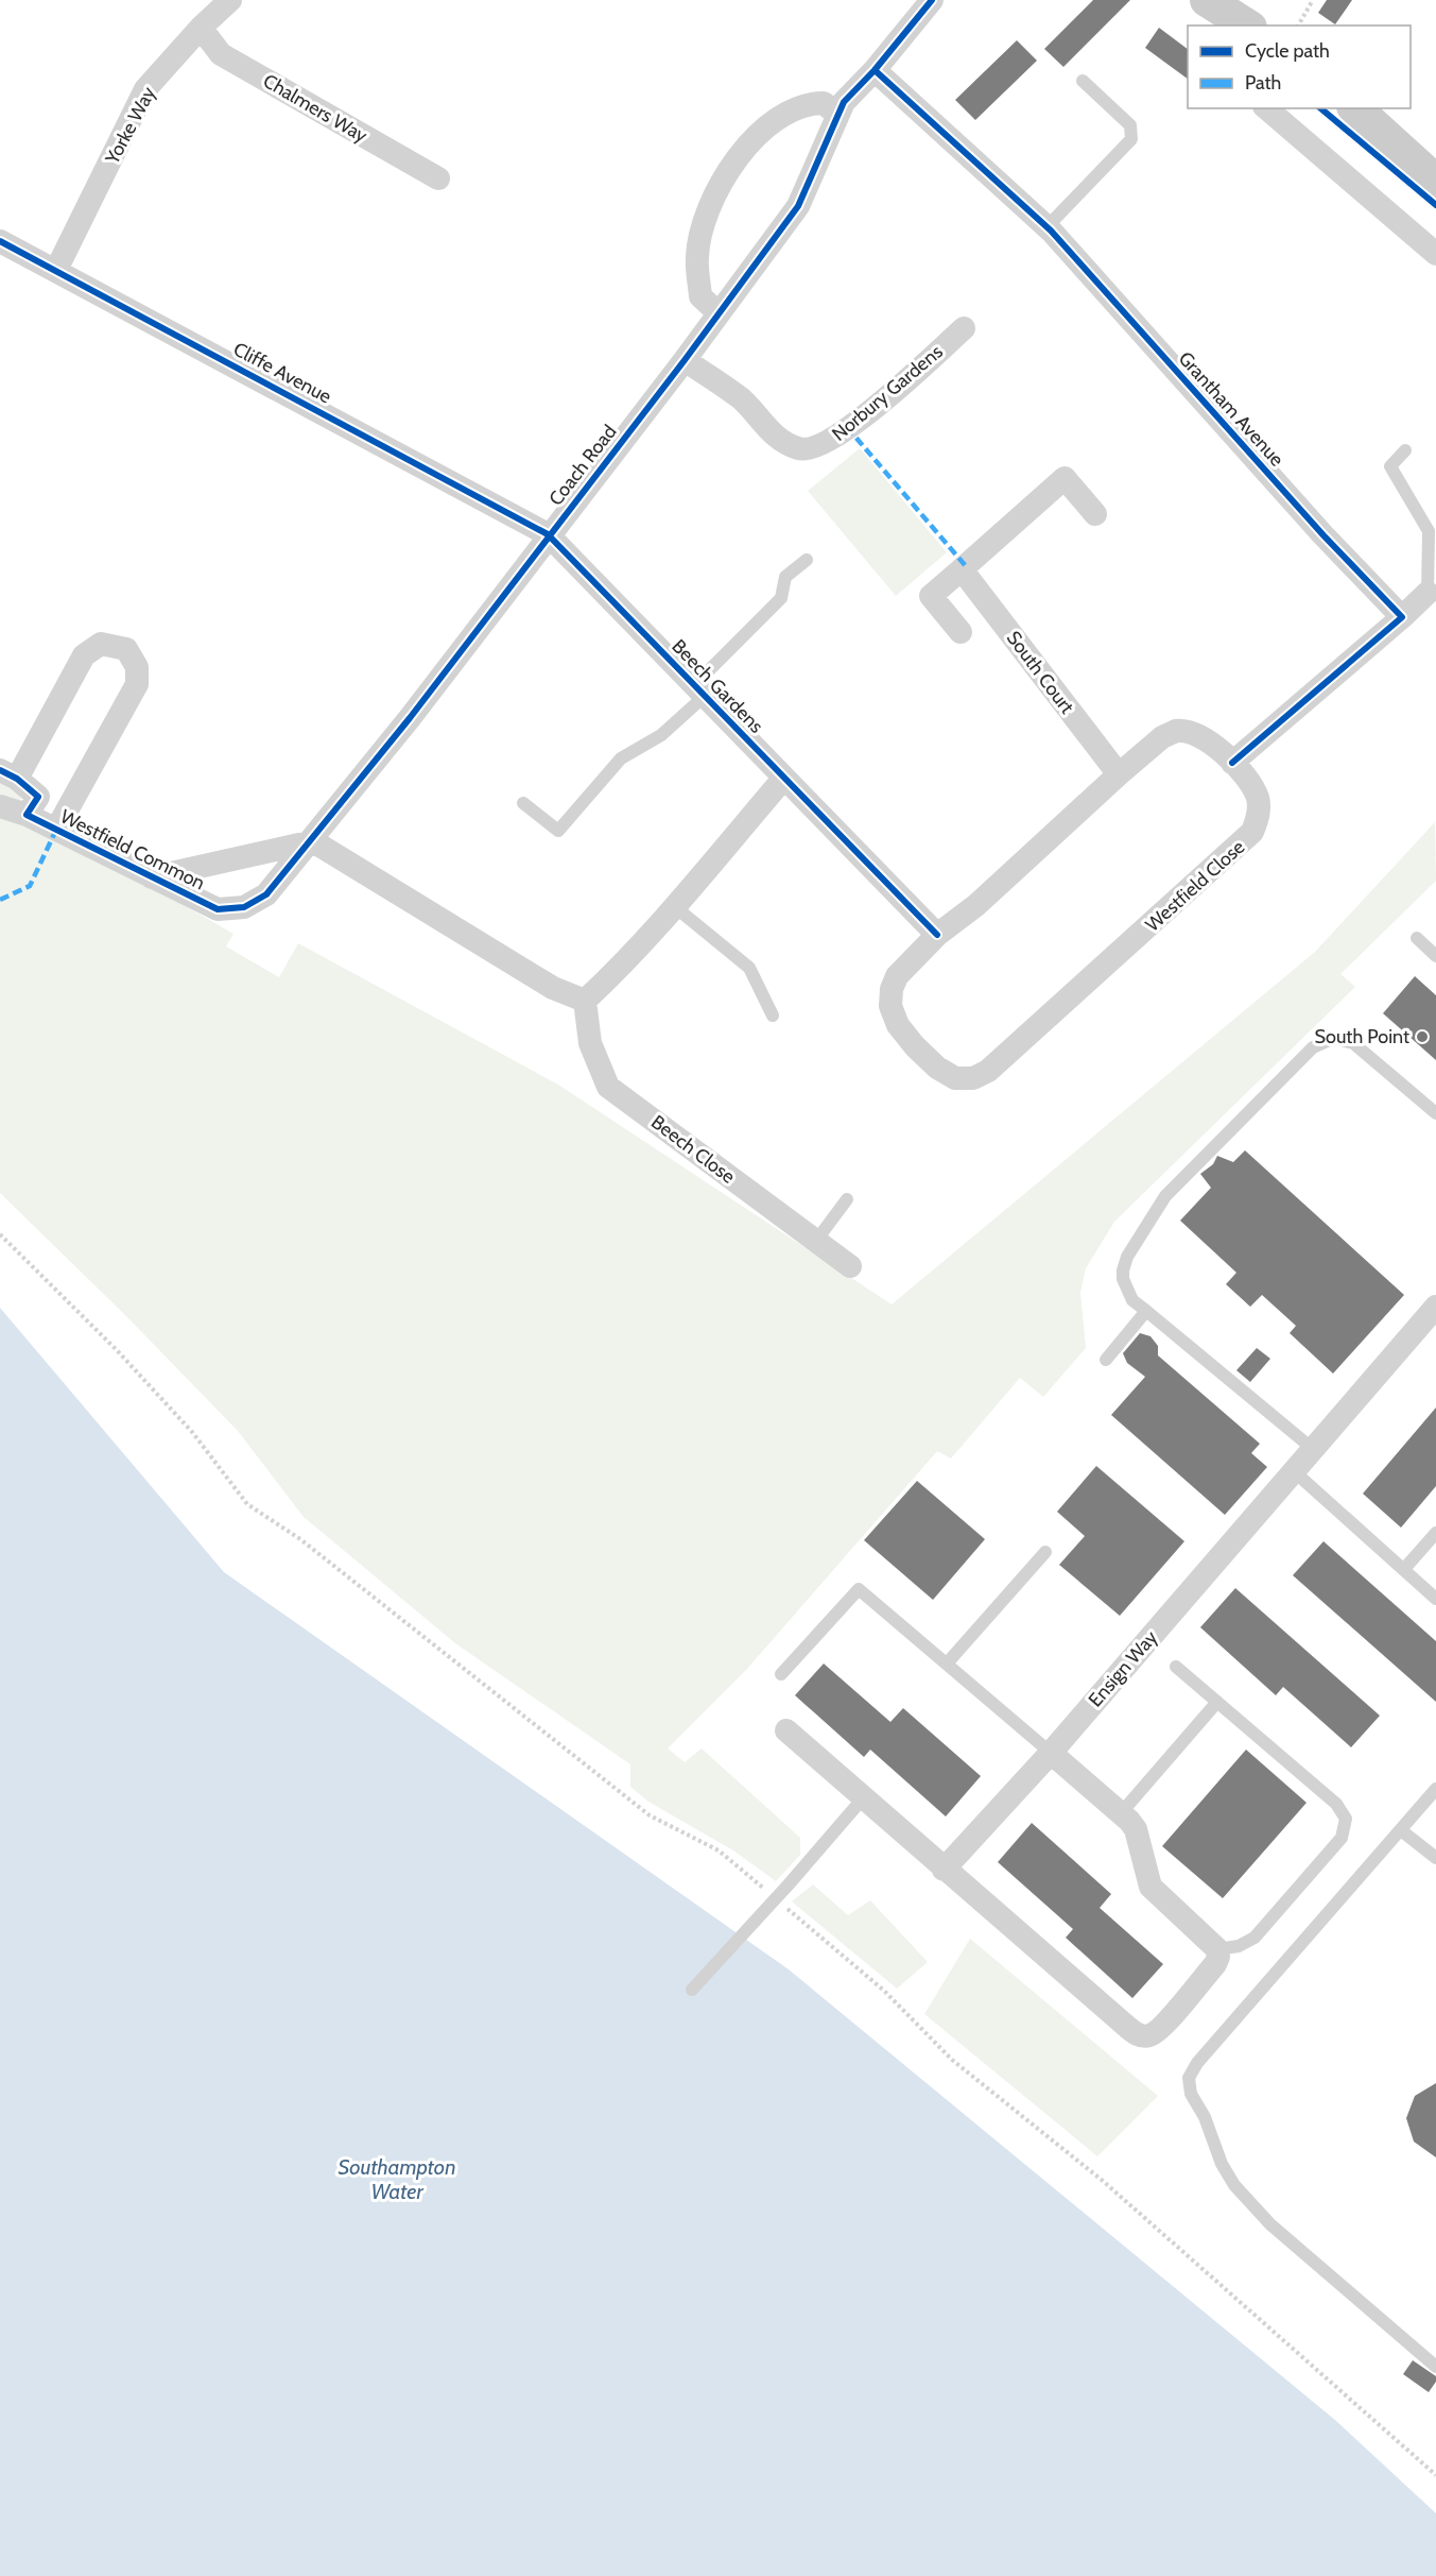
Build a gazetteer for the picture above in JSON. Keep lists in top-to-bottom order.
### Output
{
  "streets": {
    "street": [
      "Chalmers Way",
      "Yorke Way",
      "Cliffe Avenue",
      "Norbury Gardens",
      "Grantham Avenue",
      "Coach Road",
      "South Court",
      "Beech Gardens",
      "Westfield Common",
      "Westfield Close",
      "Beech Close",
      "Ensign Way"
    ]
  },
  "crossings": [
    ["Chalmers Way", "Yorke Way"],
    ["Yorke Way", "Cliffe Avenue"],
    ["Cliffe Avenue", "Coach Road"],
    ["Cliffe Avenue", "Beech Gardens"],
    ["Norbury Gardens", "Coach Road"],
    ["Grantham Avenue", "Coach Road"],
    ["Coach Road", "Beech Gardens"],
    ["Coach Road", "Westfield Common"],
    ["South Court", "Westfield Close"],
    ["Beech Gardens", "Westfield Close"]
  ],
  "water": ["Southampton Water"],
  "places": ["South Point"],
  "legend": ["Cycle path", "Path"]
}
